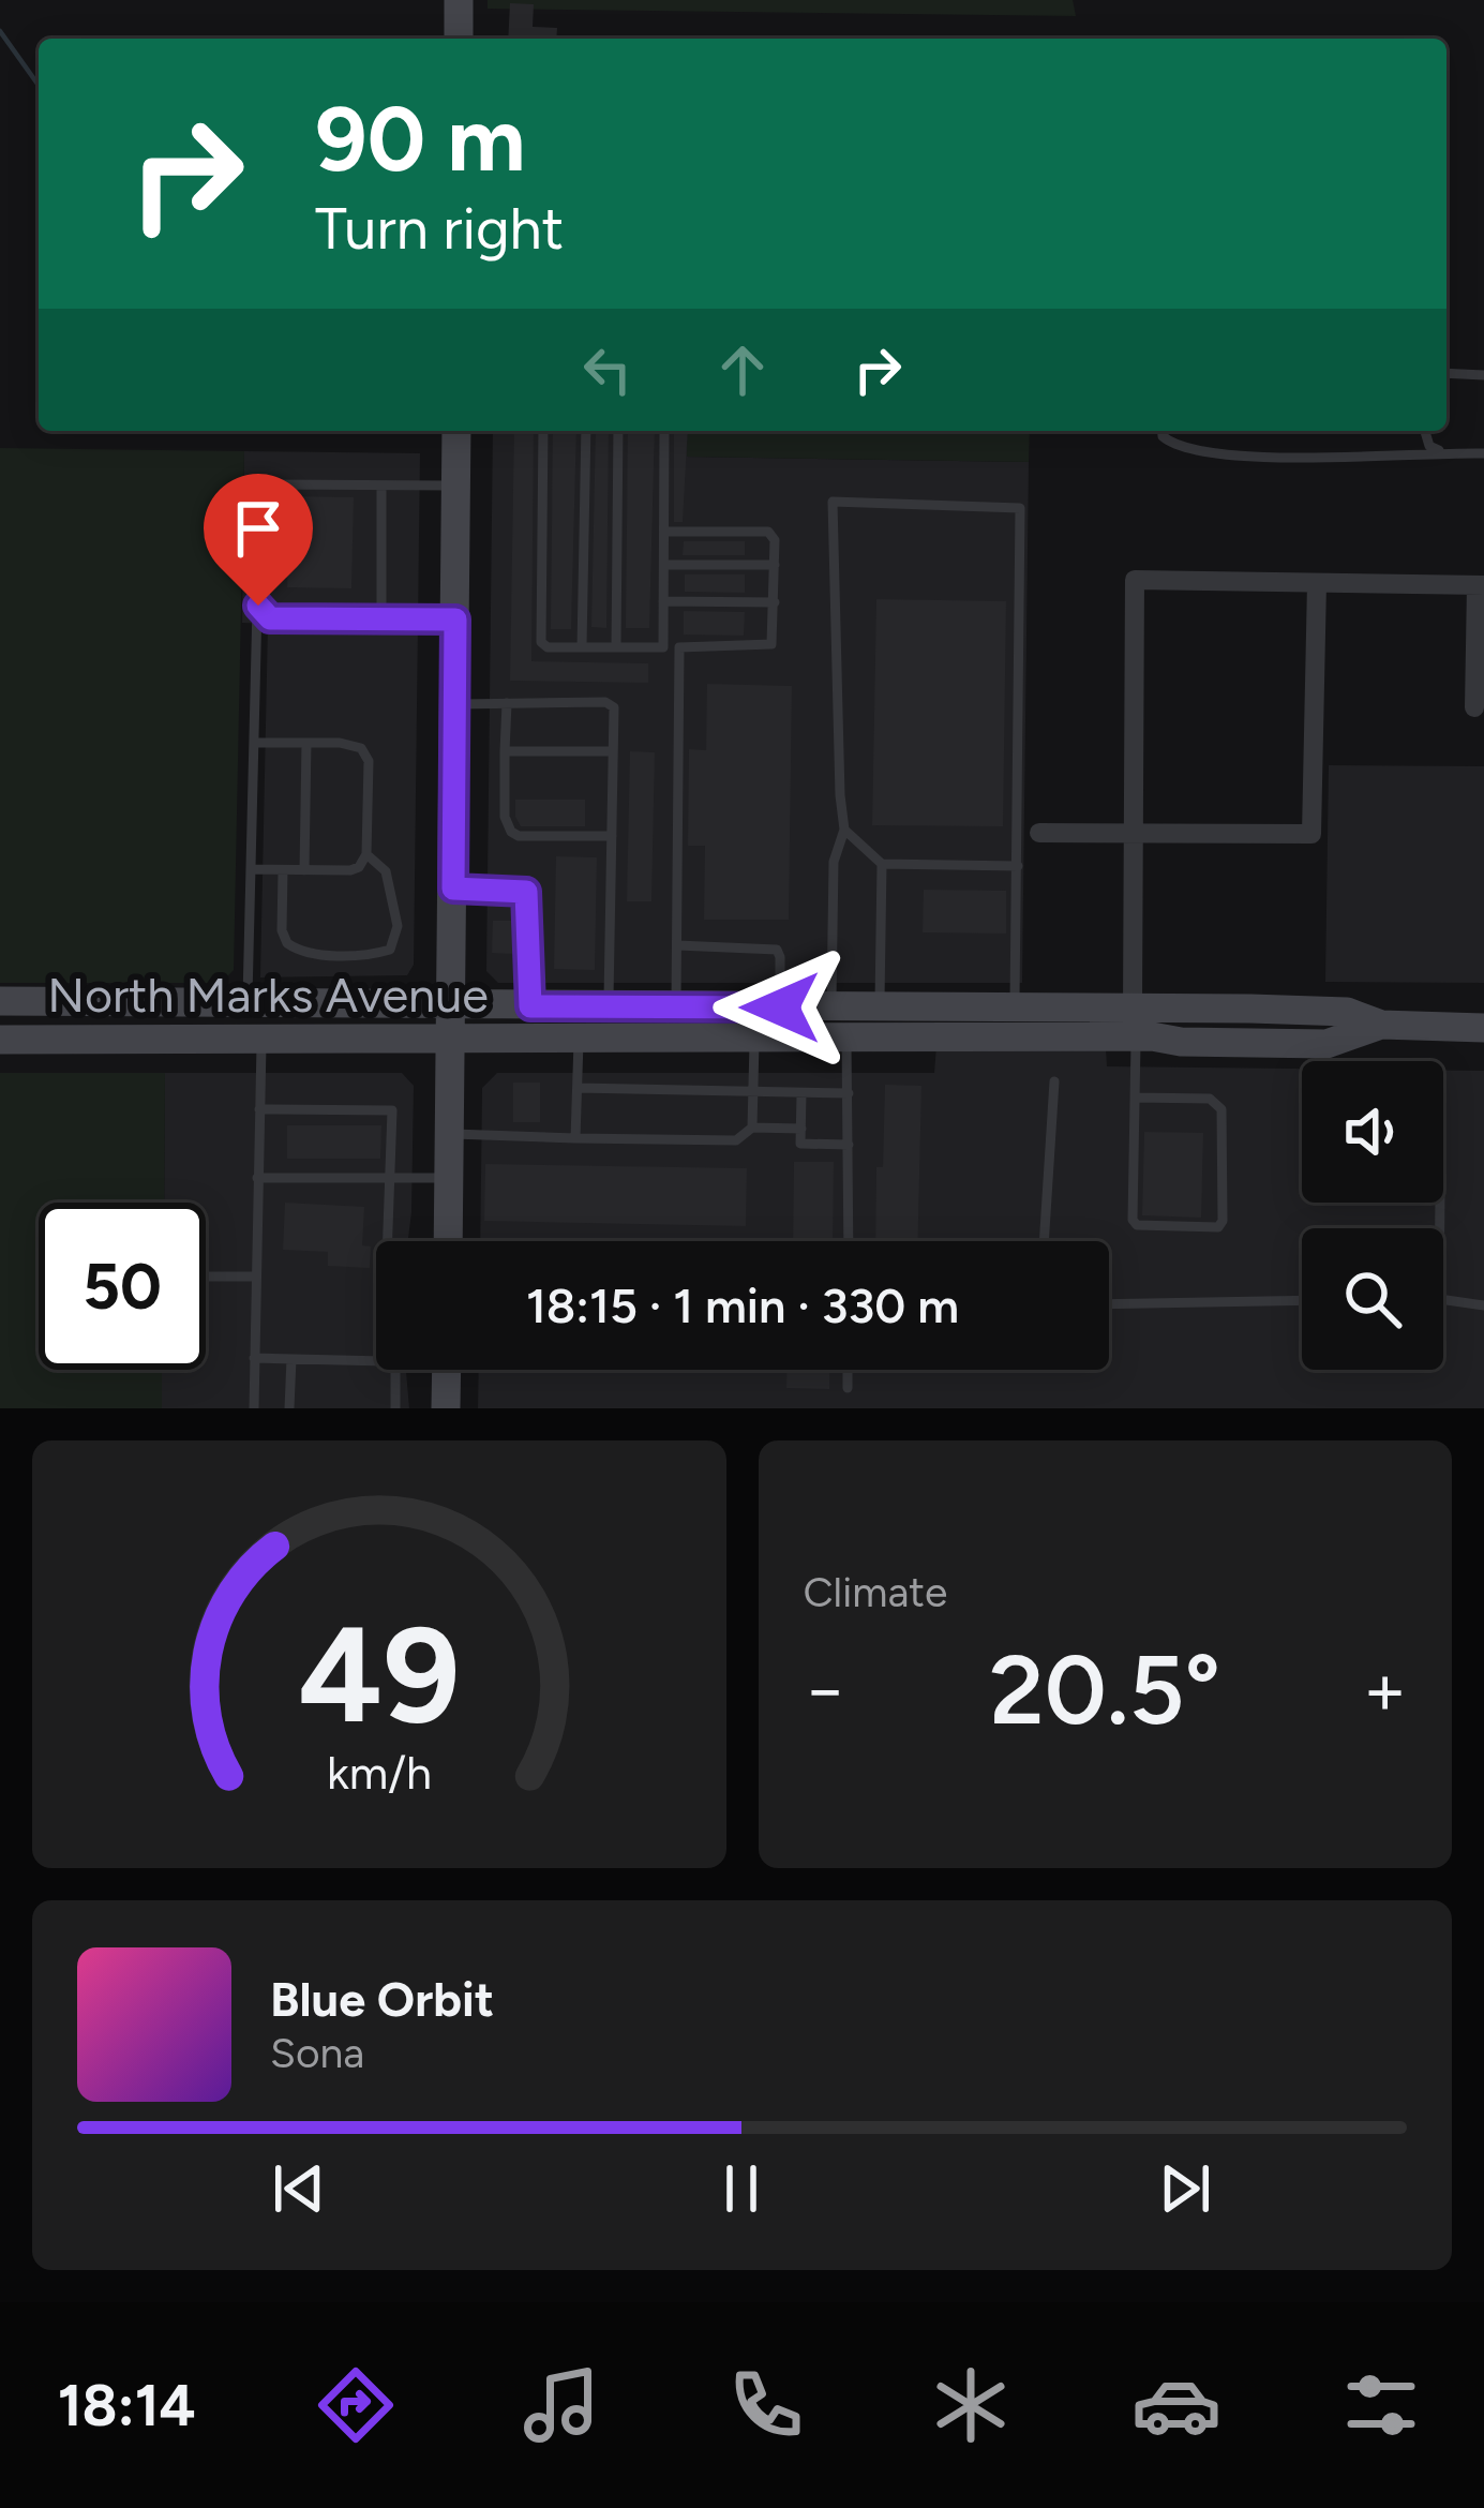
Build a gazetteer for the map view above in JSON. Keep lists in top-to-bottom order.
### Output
{
  "streets": {
    "main road": ["North Marks Avenue"]
  },
  "page": {
    "turn": ["90 m", "Turn right"],
    "limit": "50",
    "trip": "18:15 · 1 min · 330 m",
    "tile": "Climate",
    "heat": ["−", "20.5°", "+"],
    "song": ["Blue Orbit", "Sona"],
    "tabs": "18:14",
    "gauge": ["49", "km/h"]
  }
}
